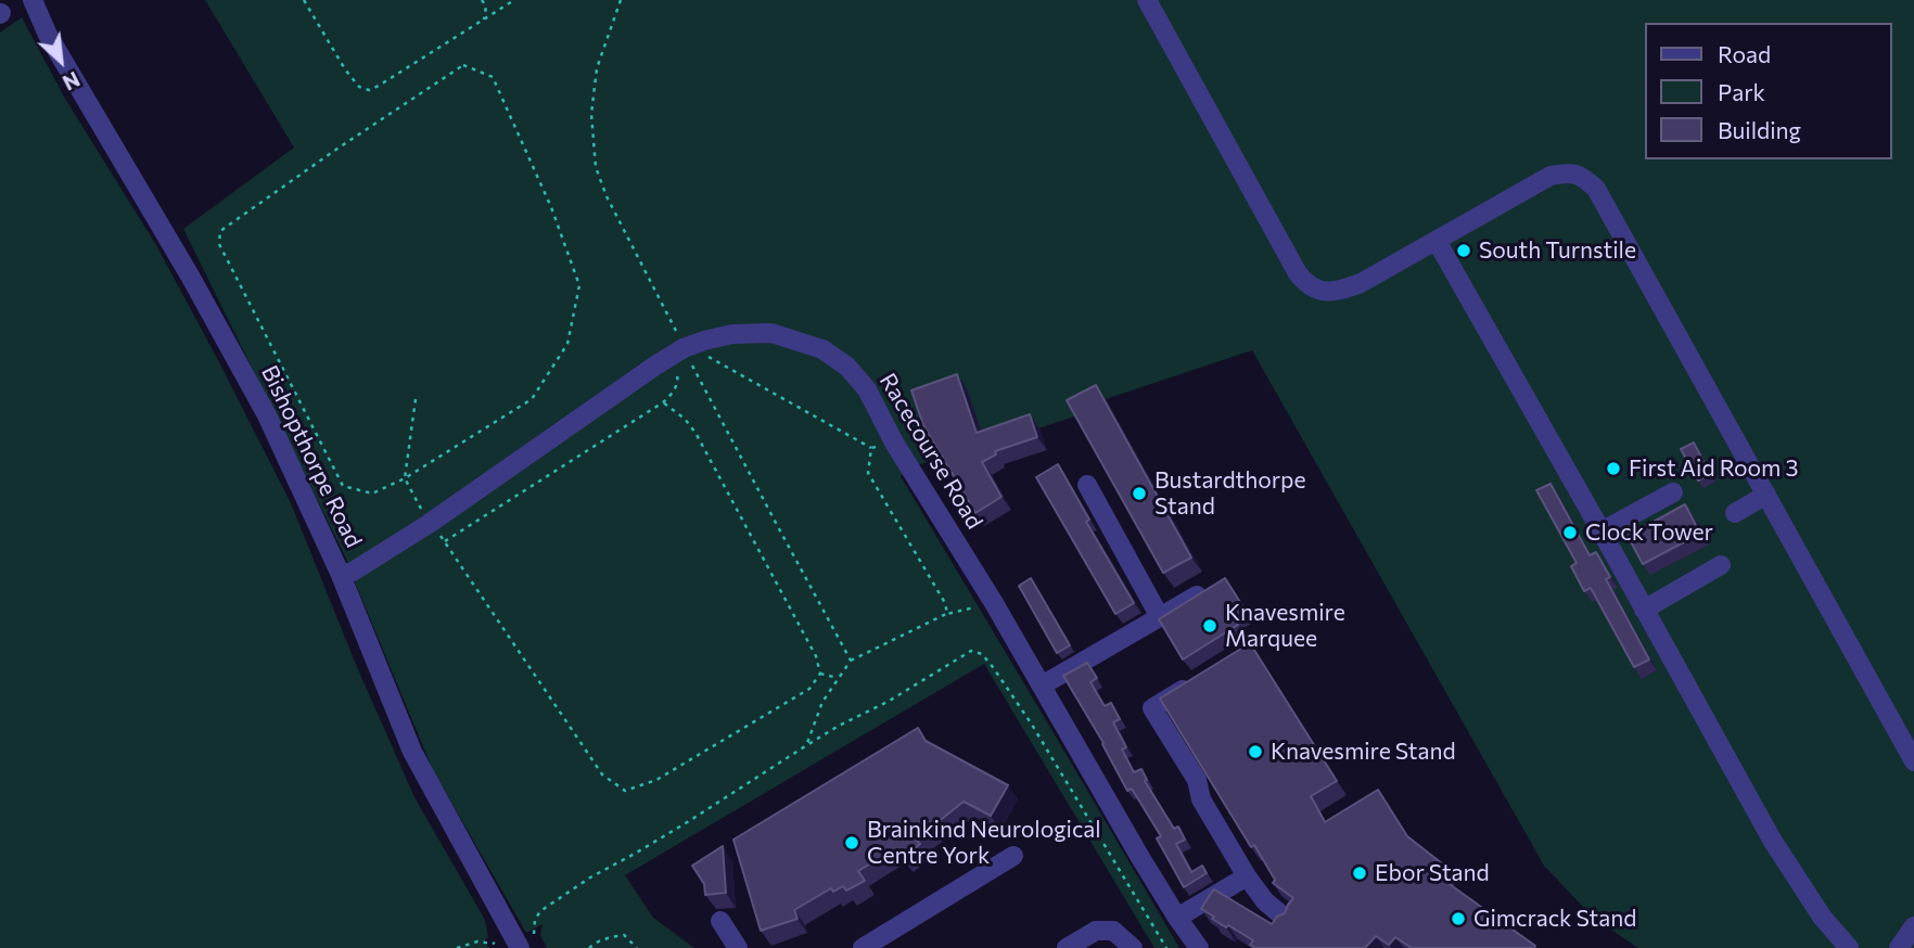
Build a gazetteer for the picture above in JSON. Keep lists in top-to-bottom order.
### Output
{
  "streets": {
    "street": ["Racecourse Road", "Bishopthorpe Road"]
  },
  "crossings": [
    ["Racecourse Road", "Bishopthorpe Road"]
  ],
  "places": [
    "South Turnstile",
    "First Aid Room 3",
    "Bustardthorpe Stand",
    "Clock Tower",
    "Knavesmire Marquee",
    "Knavesmire Stand",
    "Brainkind Neurological Centre York",
    "Ebor Stand",
    "Gimcrack Stand"
  ],
  "legend": ["Road", "Park", "Building"],
  "north": "bottom right"
}
